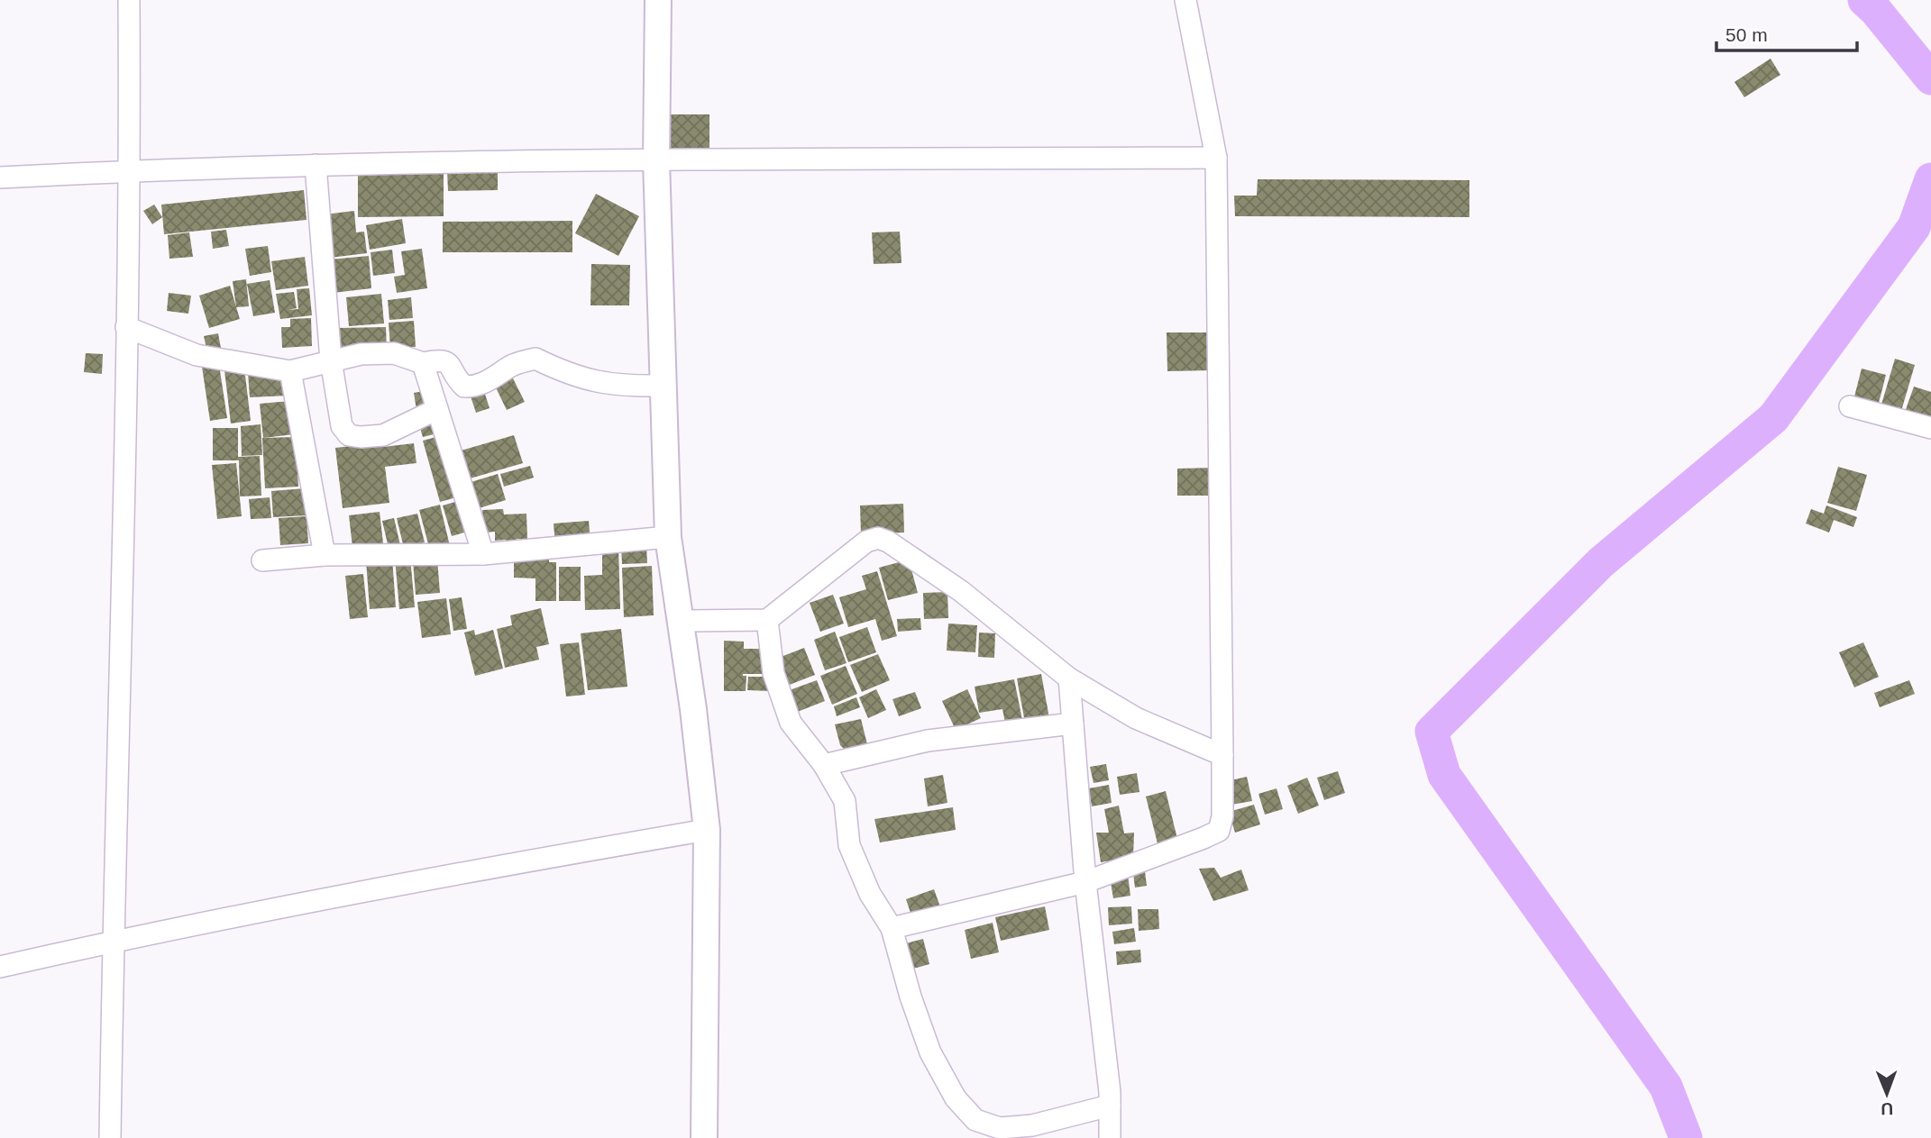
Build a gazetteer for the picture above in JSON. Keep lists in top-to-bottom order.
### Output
{
  "scale_bar": "50 m",
  "north": "bottom"
}
